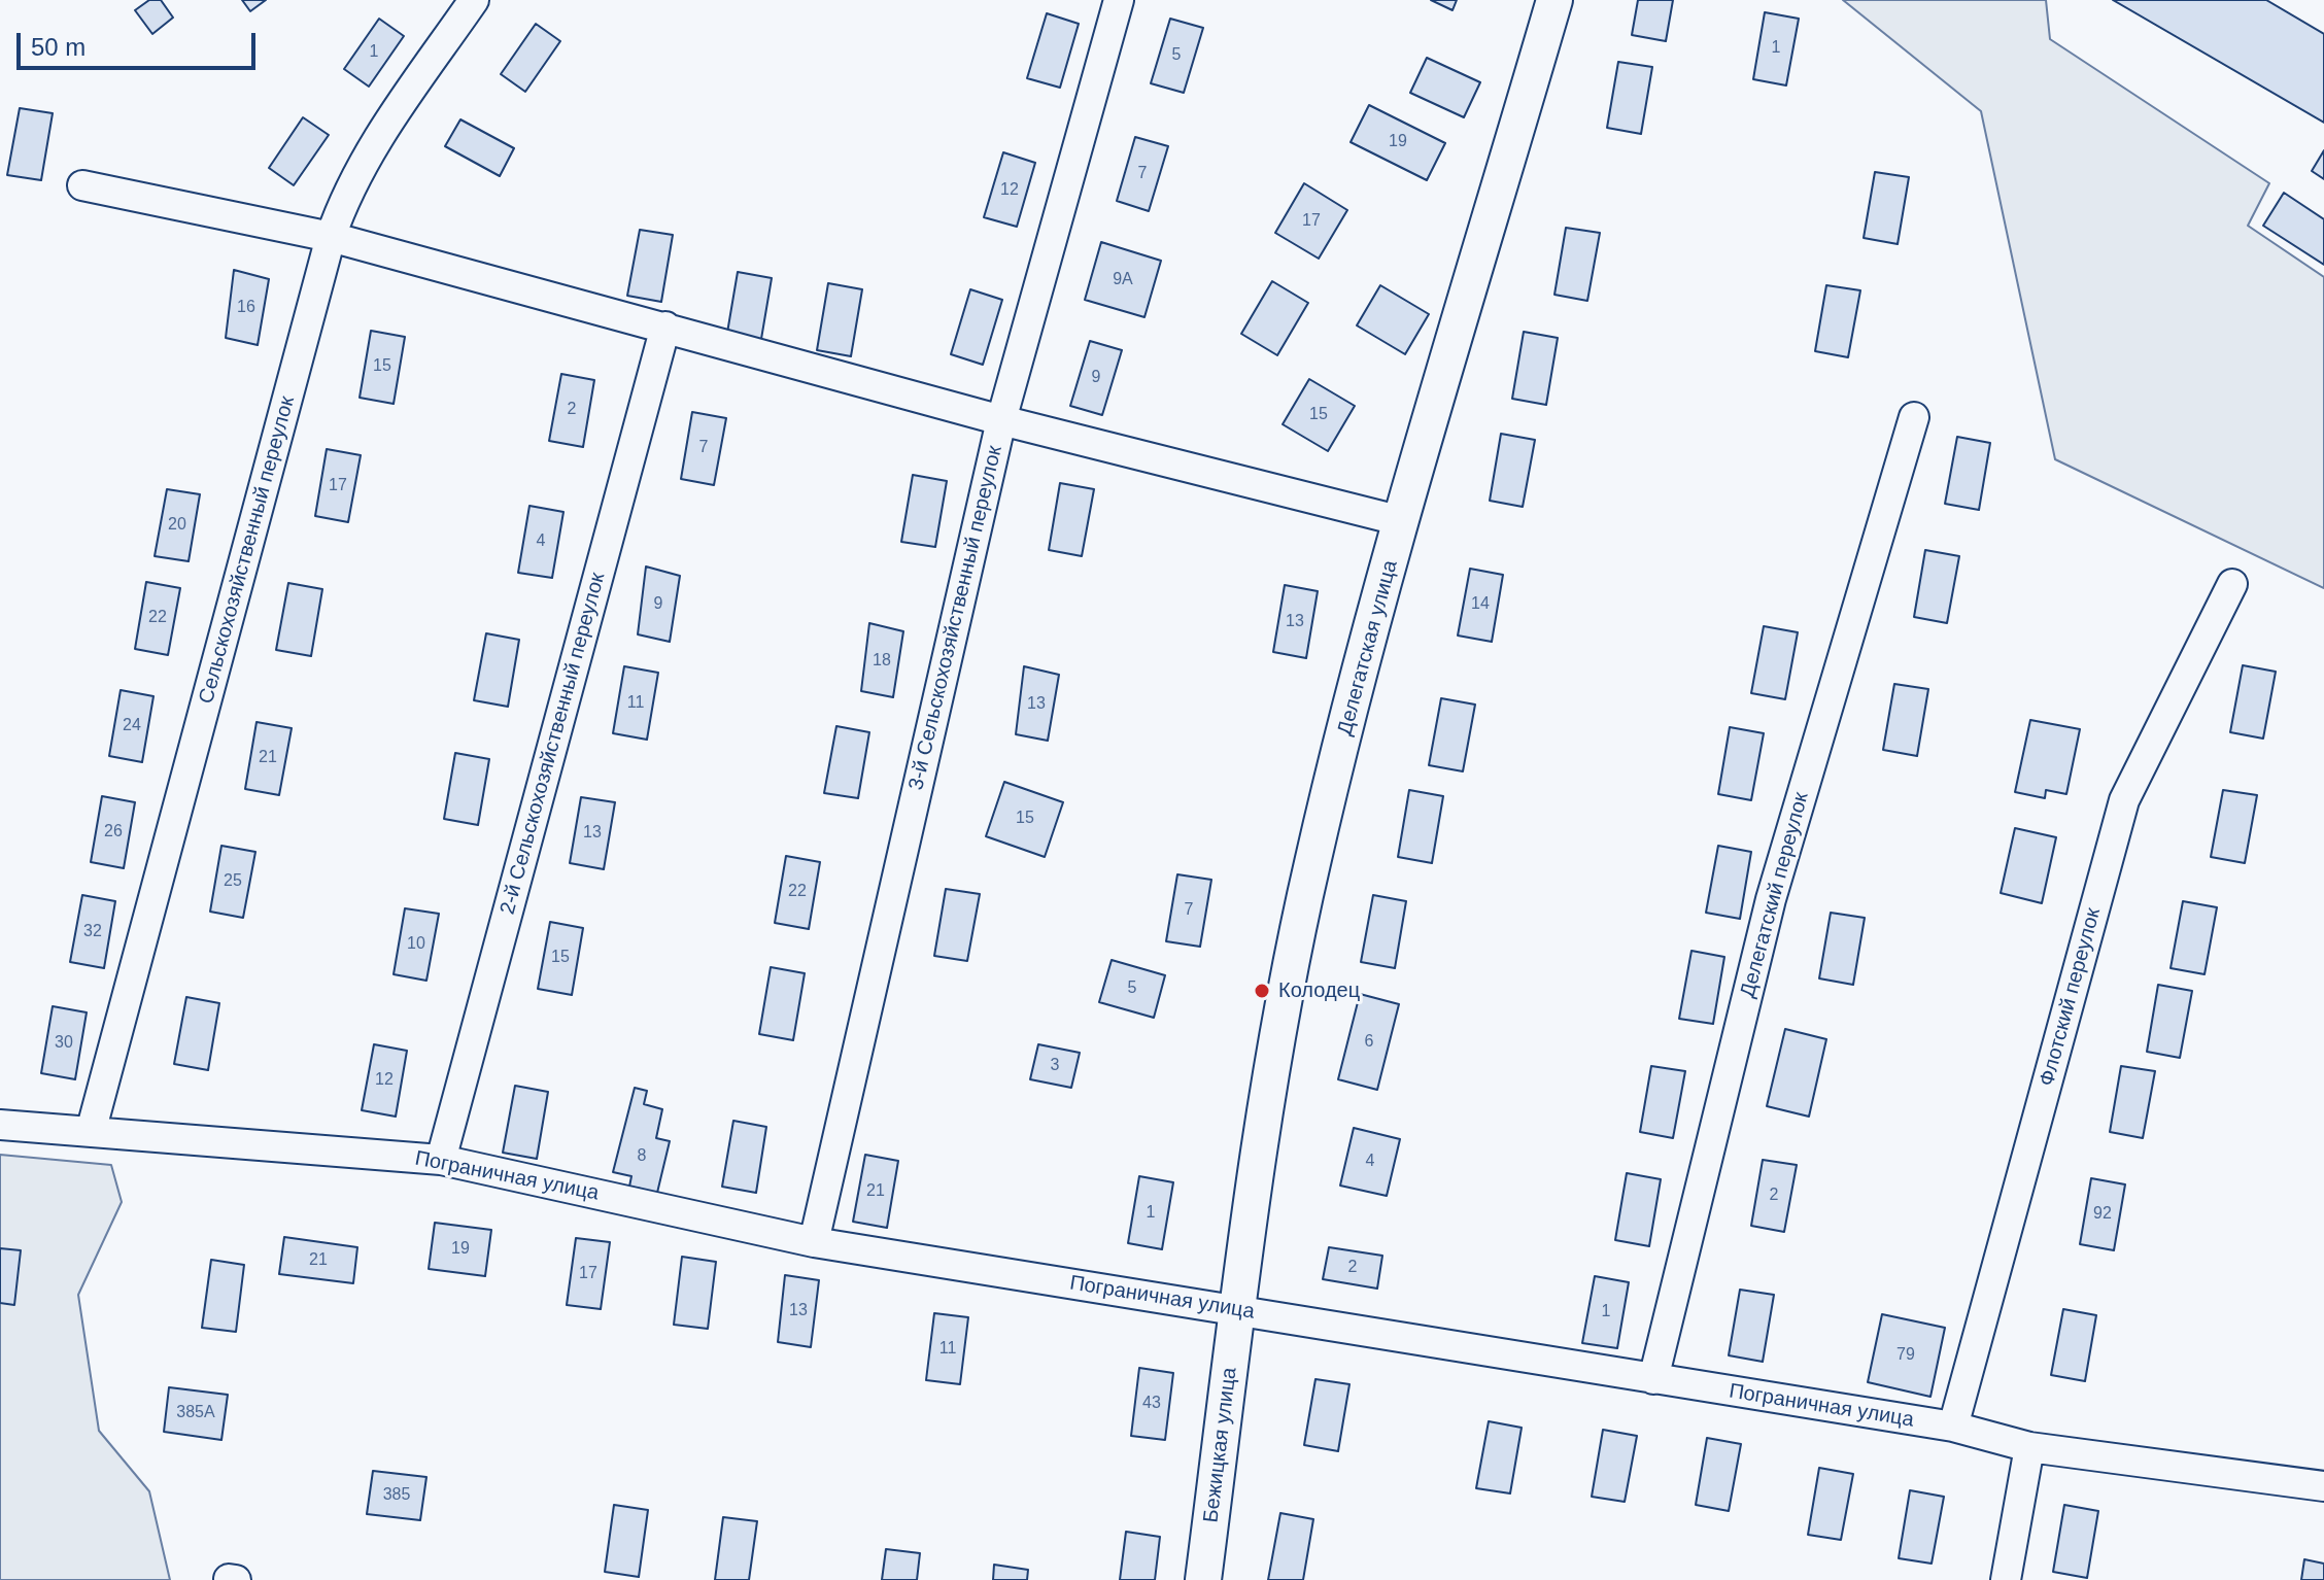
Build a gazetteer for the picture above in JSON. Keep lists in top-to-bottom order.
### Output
{
  "streets": {
    "street": [
      "Сельскохозяйственный переулок",
      "3-й Сельскохозяйственный переулок",
      "Делегатская улица",
      "2-й Сельскохозяйственный переулок",
      "Делегатский переулок",
      "Флотский переулок",
      "Пограничная улица",
      "Бежицкая улица"
    ]
  },
  "crossings": [
    ["Сельскохозяйственный переулок", "Пограничная улица"],
    ["3-й Сельскохозяйственный переулок", "Пограничная улица"],
    ["Делегатская улица", "Пограничная улица"],
    ["Делегатская улица", "Бежицкая улица"],
    ["2-й Сельскохозяйственный переулок", "Пограничная улица"],
    ["Делегатский переулок", "Пограничная улица"],
    ["Флотский переулок", "Пограничная улица"],
    ["Пограничная улица", "Бежицкая улица"]
  ],
  "places": ["Колодец"],
  "house_numbers": [
    "1",
    "1",
    "5",
    "19",
    "7",
    "12",
    "17",
    "9А",
    "16",
    "15",
    "9",
    "2",
    "15",
    "7",
    "17",
    "20",
    "4",
    "9",
    "14",
    "22",
    "13",
    "18",
    "11",
    "13",
    "24",
    "21",
    "15",
    "26",
    "13",
    "25",
    "22",
    "7",
    "32",
    "10",
    "15",
    "5",
    "6",
    "30",
    "3",
    "12",
    "8",
    "4",
    "21",
    "2",
    "1",
    "92",
    "19",
    "21",
    "2",
    "17",
    "13",
    "1",
    "11",
    "79",
    "43",
    "385А",
    "385"
  ],
  "scale_bar": "50 m"
}
